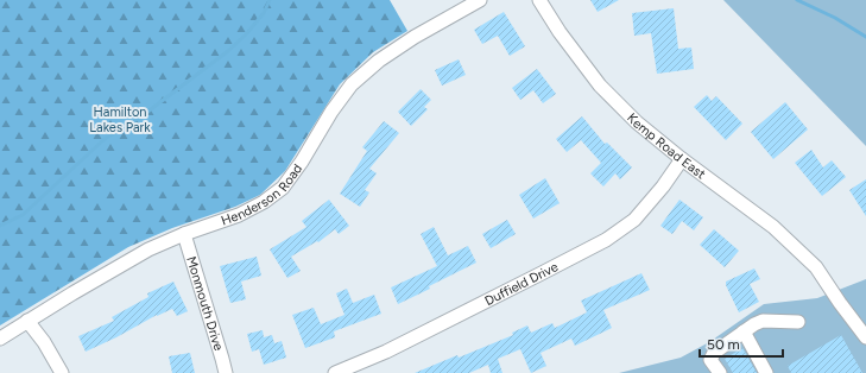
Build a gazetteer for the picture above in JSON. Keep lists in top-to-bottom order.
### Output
{
  "streets": {
    "street": [
      "Kemp Road East",
      "Henderson Road",
      "Duffield Drive",
      "Monmouth Drive"
    ]
  },
  "crossings": [
    ["Kemp Road East", "Duffield Drive"],
    ["Henderson Road", "Monmouth Drive"]
  ],
  "parks": ["Hamilton Lakes Park"],
  "scale_bar": "50 m"
}
